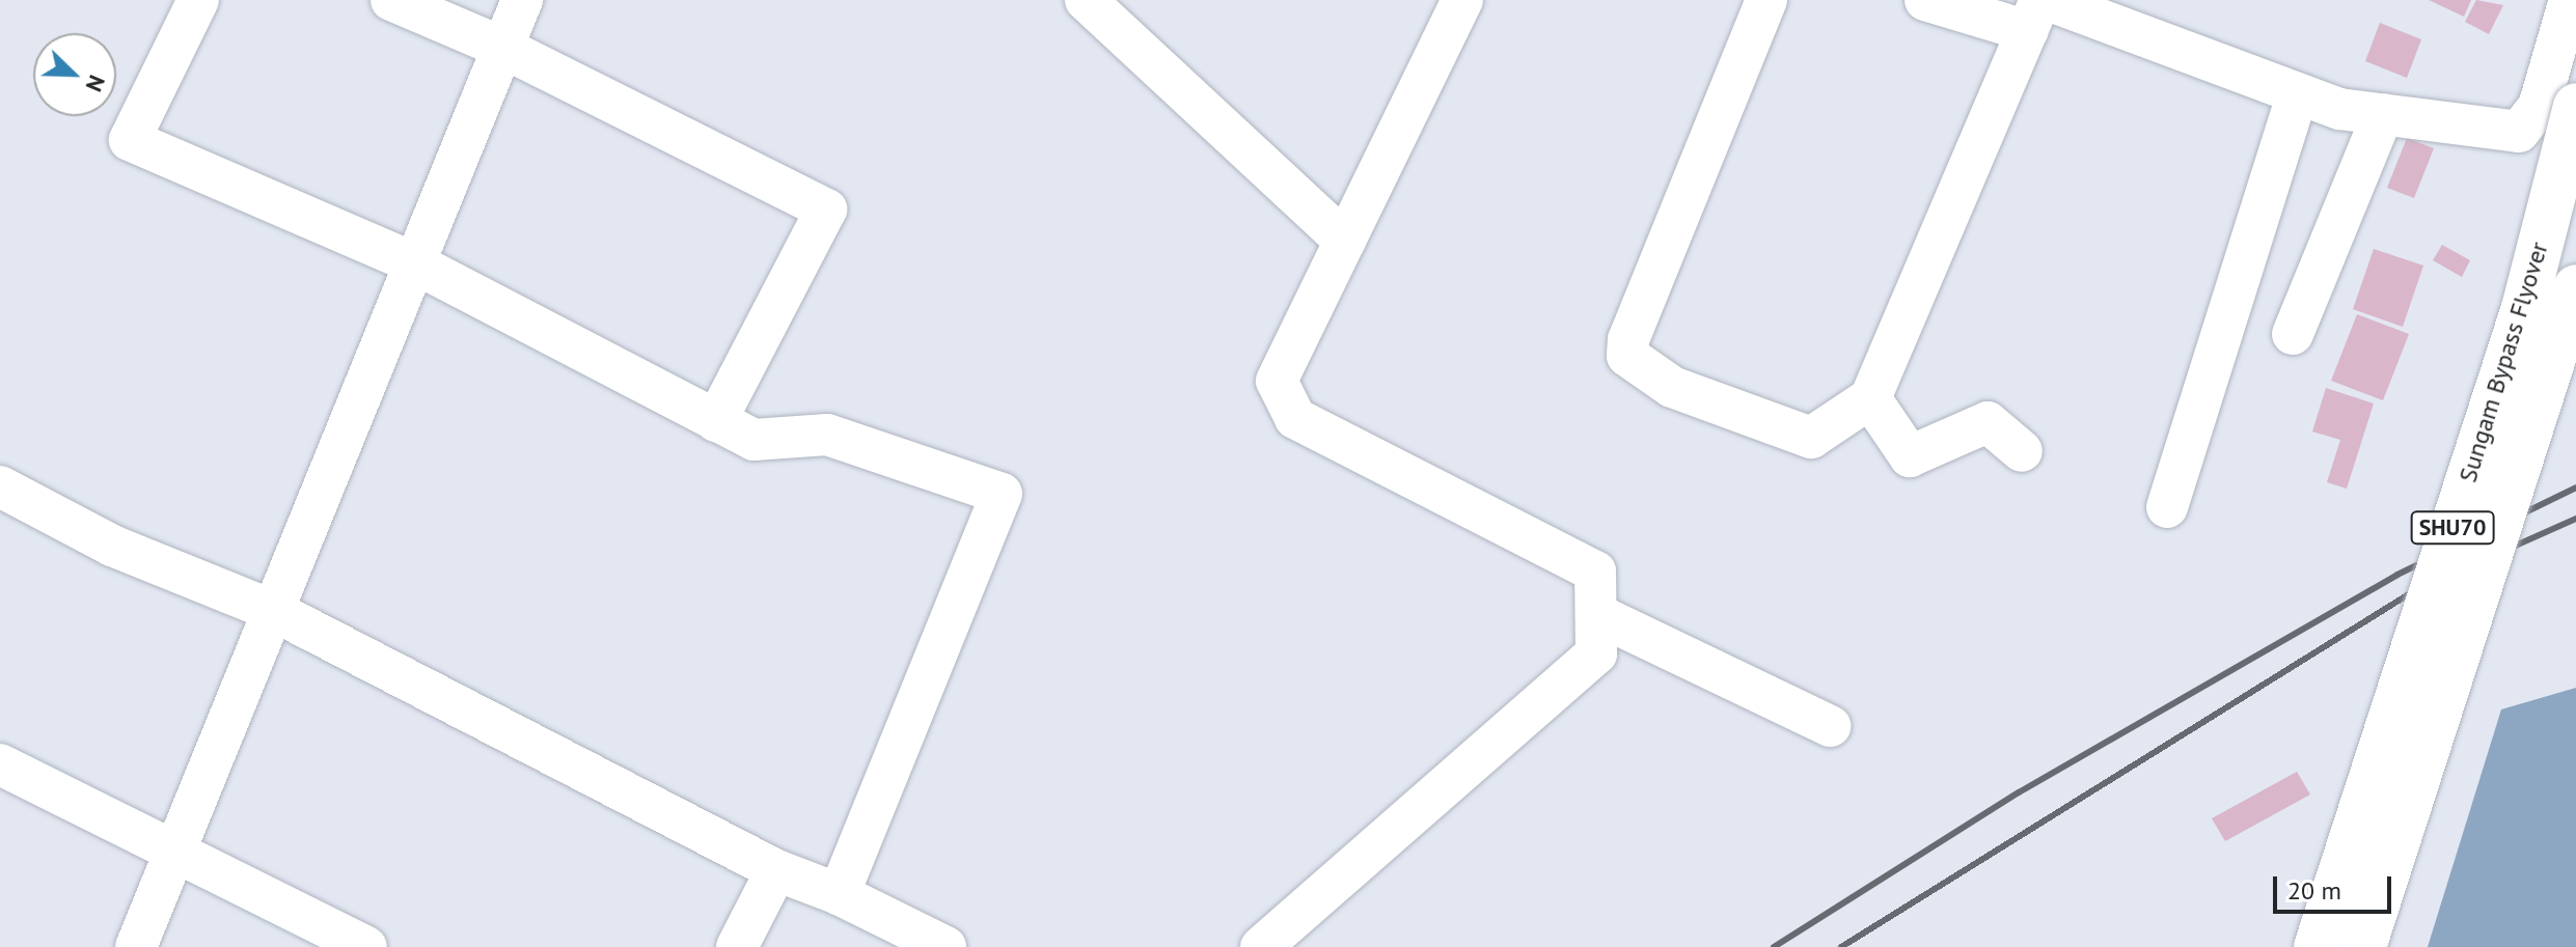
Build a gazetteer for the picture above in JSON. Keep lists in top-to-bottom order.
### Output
{
  "streets": {
    "main road": ["Sungam Bypass Flyover", "SHU70"]
  },
  "scale_bar": "20 m",
  "north": "bottom right"
}
